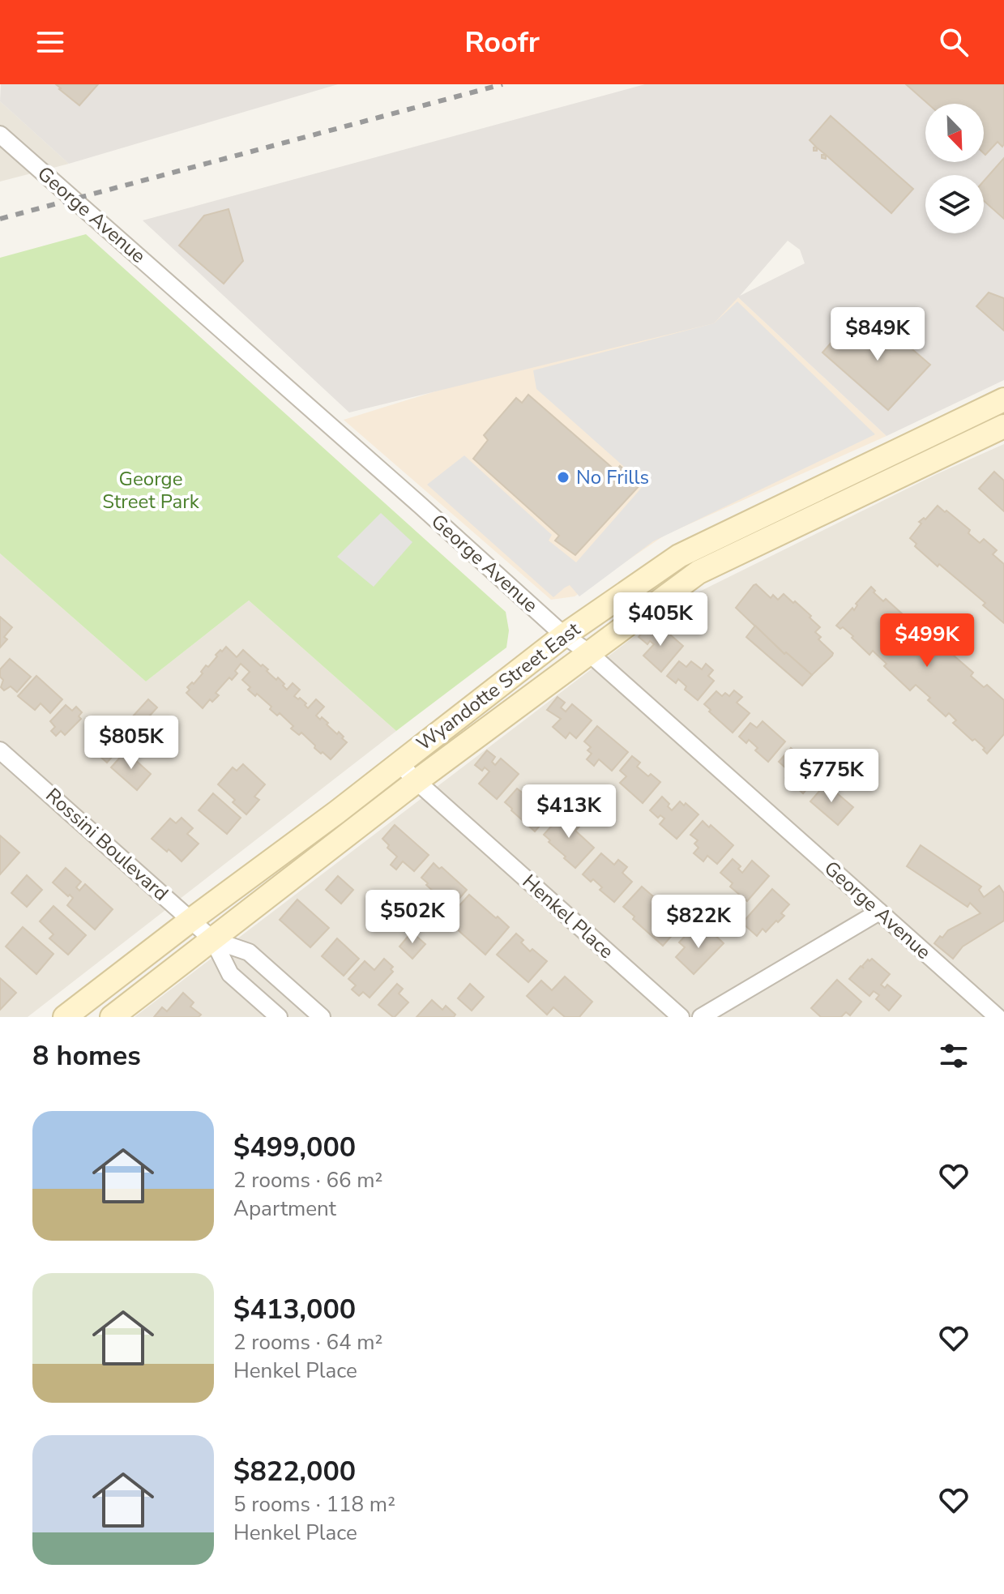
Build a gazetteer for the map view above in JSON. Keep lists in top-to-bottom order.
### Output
{
  "streets": {
    "main road": ["Wyandotte Street East"],
    "street": ["George Avenue", "Rossini Boulevard", "Henkel Place"]
  },
  "crossings": [
    ["George Avenue", "Wyandotte Street East"],
    ["Wyandotte Street East", "Rossini Boulevard"],
    ["Wyandotte Street East", "Henkel Place"]
  ],
  "parks": ["George Street Park"],
  "places": ["No Frills"],
  "north": "bottom right",
  "page": {
    "header": "Roofr",
    "price": [
      "$849K",
      "$405K",
      "$499K",
      "$805K",
      "$775K",
      "$413K",
      "$502K",
      "$822K"
    ],
    "heading": "8 homes",
    "list": [
      {
        "name": "$499,000",
        "note": "2 rooms · 66 m² · Apartment"
      },
      {
        "name": "$413,000",
        "note": "2 rooms · 64 m² · Henkel Place"
      },
      {
        "name": "$822,000",
        "note": "5 rooms · 118 m² · Henkel Place"
      }
    ]
  }
}
